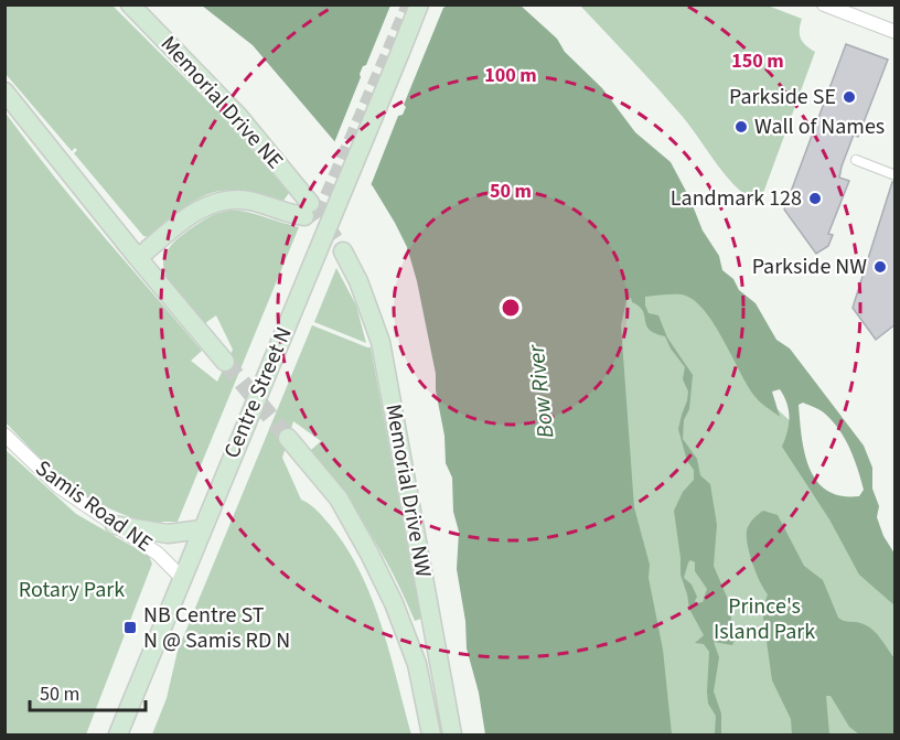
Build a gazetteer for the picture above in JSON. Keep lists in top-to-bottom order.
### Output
{
  "streets": {
    "main road": ["Memorial Drive NE", "Centre Street N", "Memorial Drive NW"],
    "street": ["Samis Road NE"]
  },
  "crossings": [
    ["Centre Street N", "Samis Road NE"]
  ],
  "water": ["Bow River"],
  "parks": ["Rotary Park", "Prince's Island Park"],
  "places": {
    "other": [
      "Parkside SE",
      "Wall of Names",
      "Landmark 128",
      "Parkside NW"
    ],
    "transit": ["NB Centre ST N @ Samis RD N"]
  },
  "scale_bar": "50 m",
  "rings": ["150 m", "100 m", "50 m"]
}
